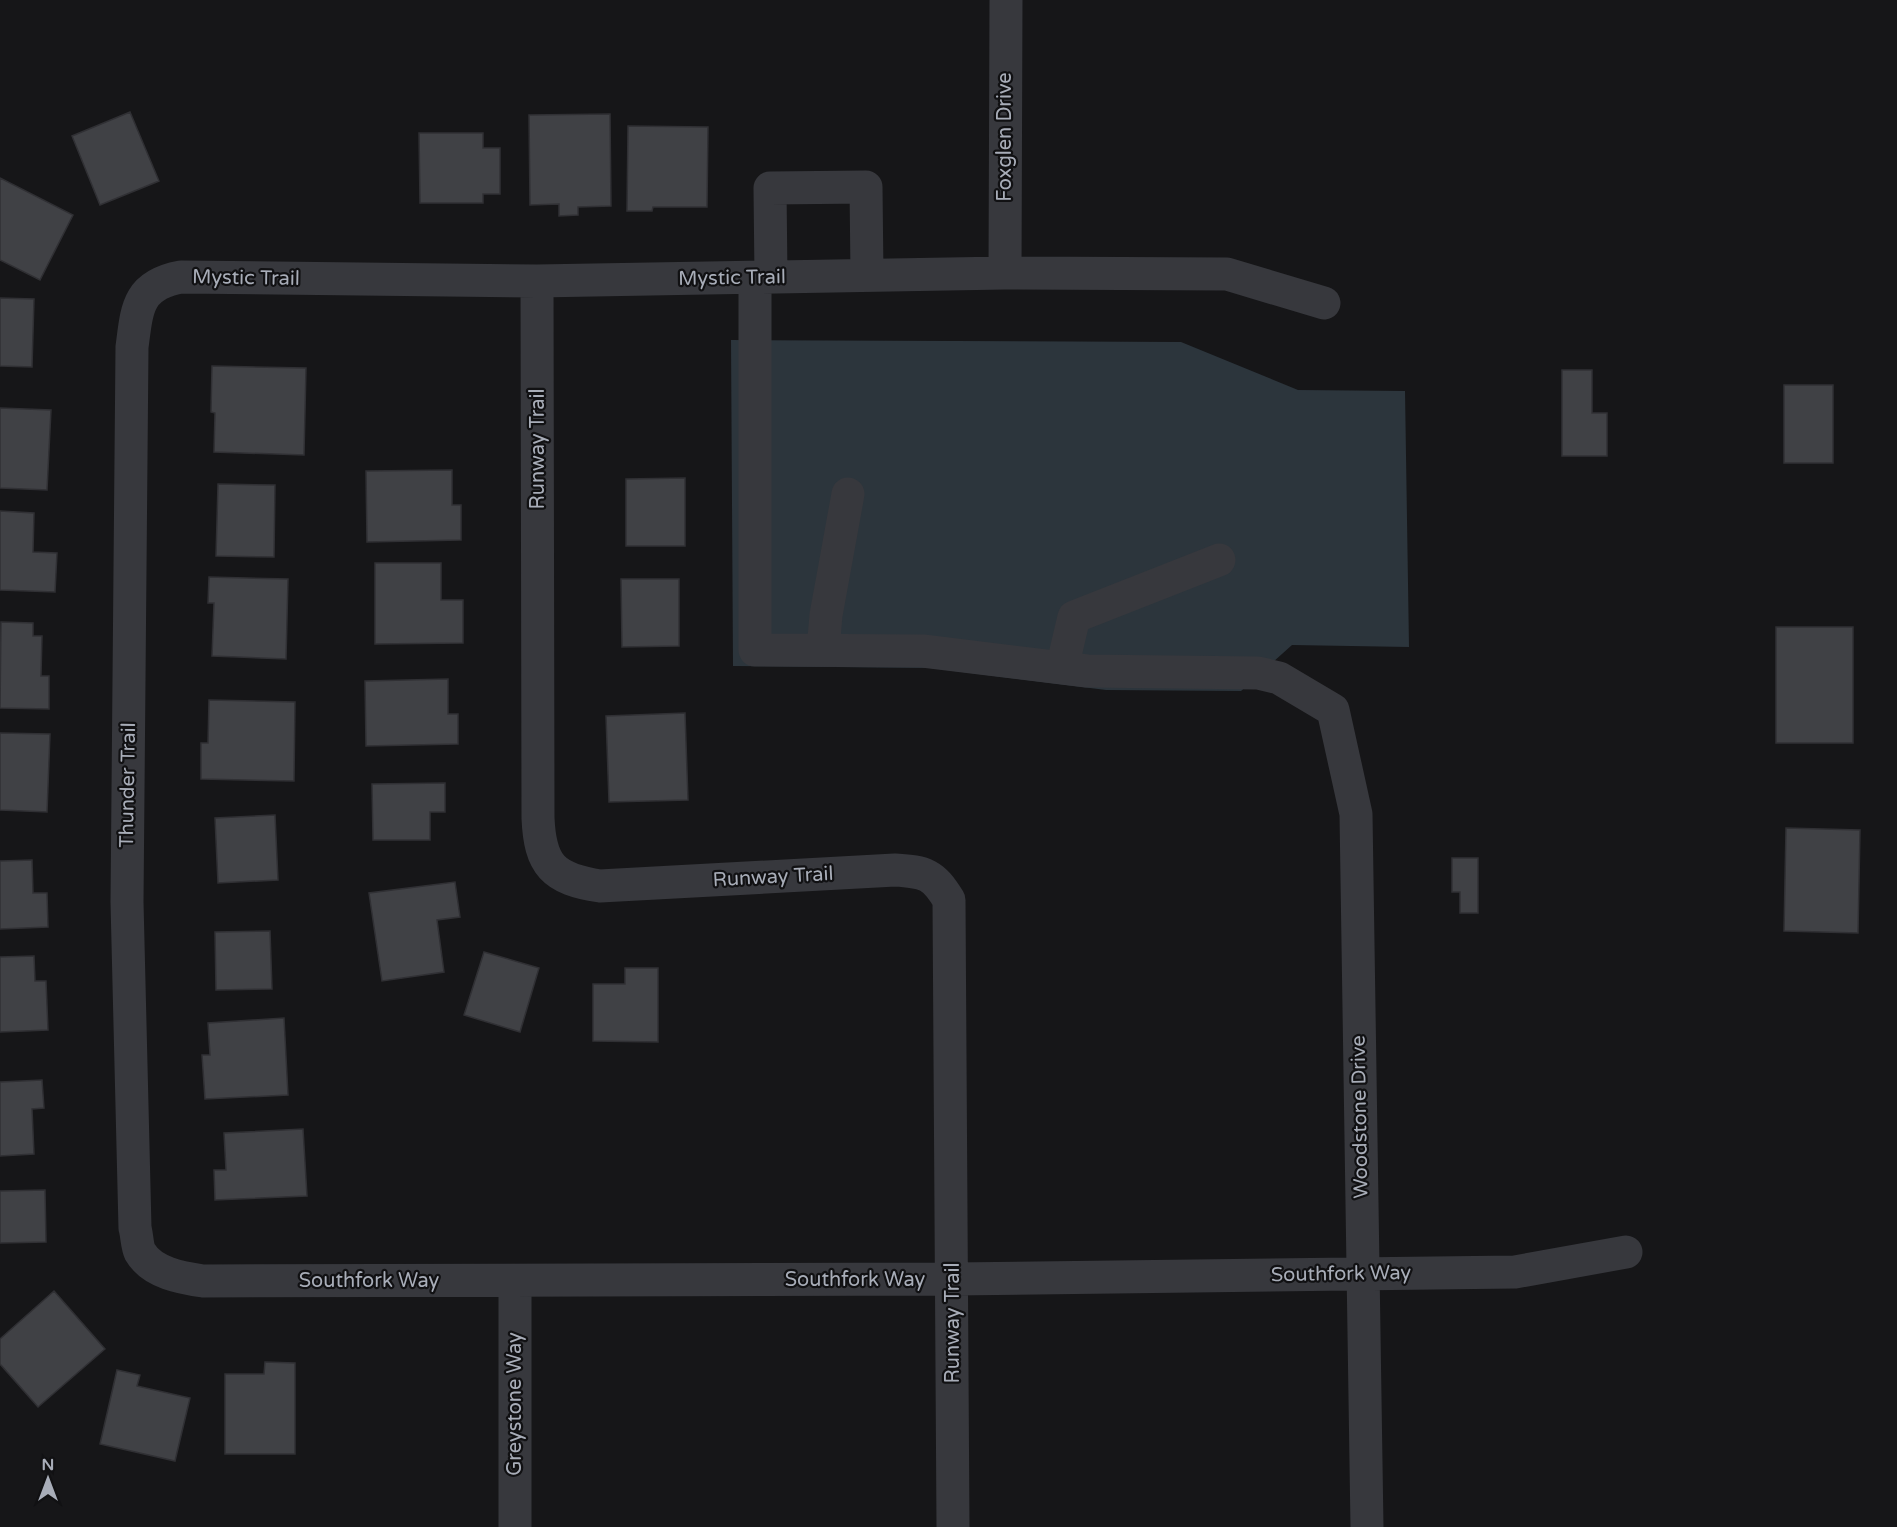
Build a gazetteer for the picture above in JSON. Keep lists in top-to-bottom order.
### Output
{
  "streets": {
    "street": [
      "Foxglen Drive",
      "Mystic Trail",
      "Runway Trail",
      "Thunder Trail",
      "Woodstone Drive",
      "Southfork Way",
      "Greystone Way"
    ]
  },
  "crossings": [
    ["Foxglen Drive", "Mystic Trail"],
    ["Mystic Trail", "Runway Trail"],
    ["Mystic Trail", "Thunder Trail"],
    ["Runway Trail", "Southfork Way"],
    ["Thunder Trail", "Southfork Way"],
    ["Woodstone Drive", "Southfork Way"],
    ["Southfork Way", "Greystone Way"]
  ],
  "north": "top"
}
